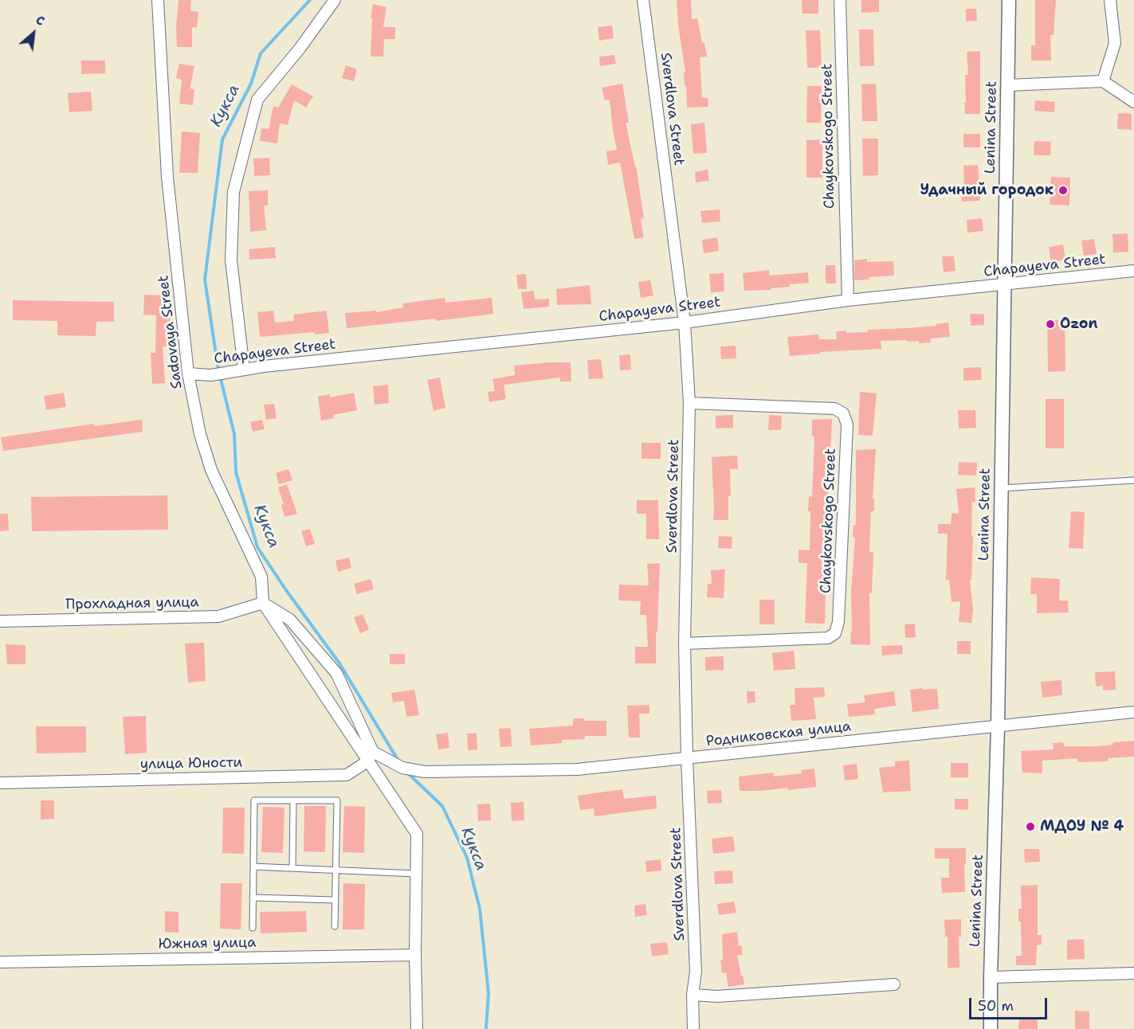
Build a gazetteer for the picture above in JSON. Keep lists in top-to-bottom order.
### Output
{
  "streets": {
    "street": [
      "Sverdlova Street",
      "Lenina Street",
      "Chaykovskogo Street",
      "Chapayeva Street",
      "Sadovaya Street",
      "Прохладная улица",
      "Родниковская улица",
      "улица Юности",
      "Южная улица"
    ]
  },
  "crossings": [
    ["Sverdlova Street", "Chaykovskogo Street"],
    ["Sverdlova Street", "Chapayeva Street"],
    ["Sverdlova Street", "Родниковская улица"],
    ["Lenina Street", "Chapayeva Street"],
    ["Lenina Street", "Родниковская улица"],
    ["Chaykovskogo Street", "Chapayeva Street"],
    ["Chapayeva Street", "Sadovaya Street"],
    ["Sadovaya Street", "Прохладная улица"],
    ["Родниковская улица", "улица Юности"]
  ],
  "water": ["Кукса"],
  "places": ["Удачный городок", "Ozon", "МДОУ № 4"],
  "scale_bar": "50 m",
  "north": "top right"
}
